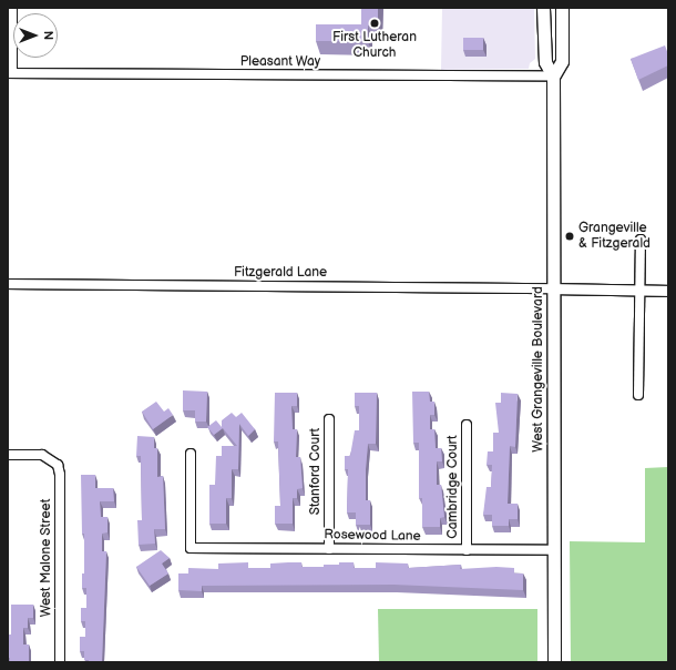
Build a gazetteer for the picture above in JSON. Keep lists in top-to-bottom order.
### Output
{
  "streets": {
    "main road": ["West Grangeville Boulevard"],
    "street": [
      "Pleasant Way",
      "Fitzgerald Lane",
      "Stanford Court",
      "Cambridge Court",
      "Rosewood Lane",
      "West Malone Street"
    ]
  },
  "crossings": [
    ["Pleasant Way", "West Grangeville Boulevard"],
    ["Fitzgerald Lane", "West Grangeville Boulevard"],
    ["West Grangeville Boulevard", "Rosewood Lane"],
    ["Stanford Court", "Rosewood Lane"],
    ["Cambridge Court", "Rosewood Lane"]
  ],
  "places": ["First Lutheran Church", "Grangeville & Fitzgerald"],
  "north": "right"
}
